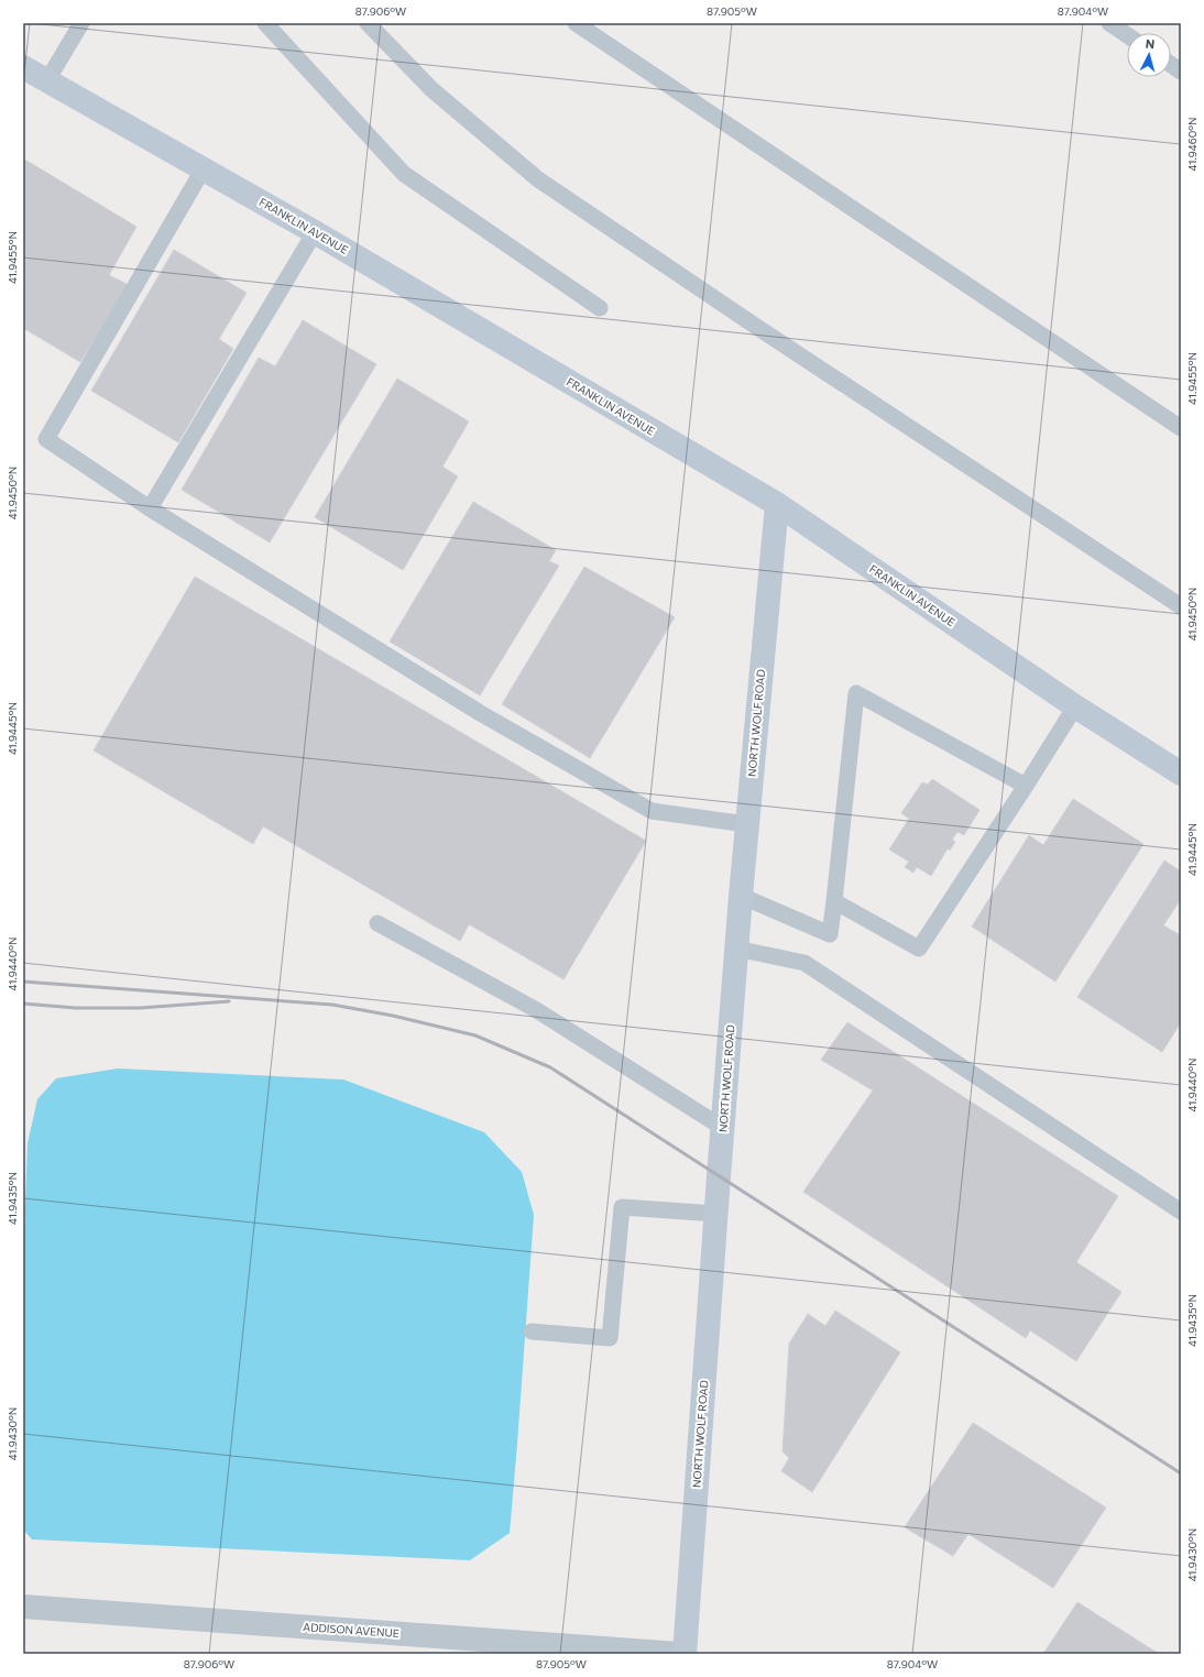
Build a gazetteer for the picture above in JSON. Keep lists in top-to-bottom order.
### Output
{
  "streets": {
    "main road": ["FRANKLIN AVENUE", "NORTH WOLF ROAD"],
    "street": ["ADDISON AVENUE"]
  },
  "crossings": [
    ["FRANKLIN AVENUE", "NORTH WOLF ROAD"]
  ],
  "north": "top",
  "coordinates": [
    "87.906°W",
    "87.905°W",
    "87.904°W",
    "41.9460°N",
    "41.9455°N",
    "41.9450°N",
    "41.9445°N",
    "41.9440°N",
    "41.9435°N",
    "41.9430°N"
  ]
}
